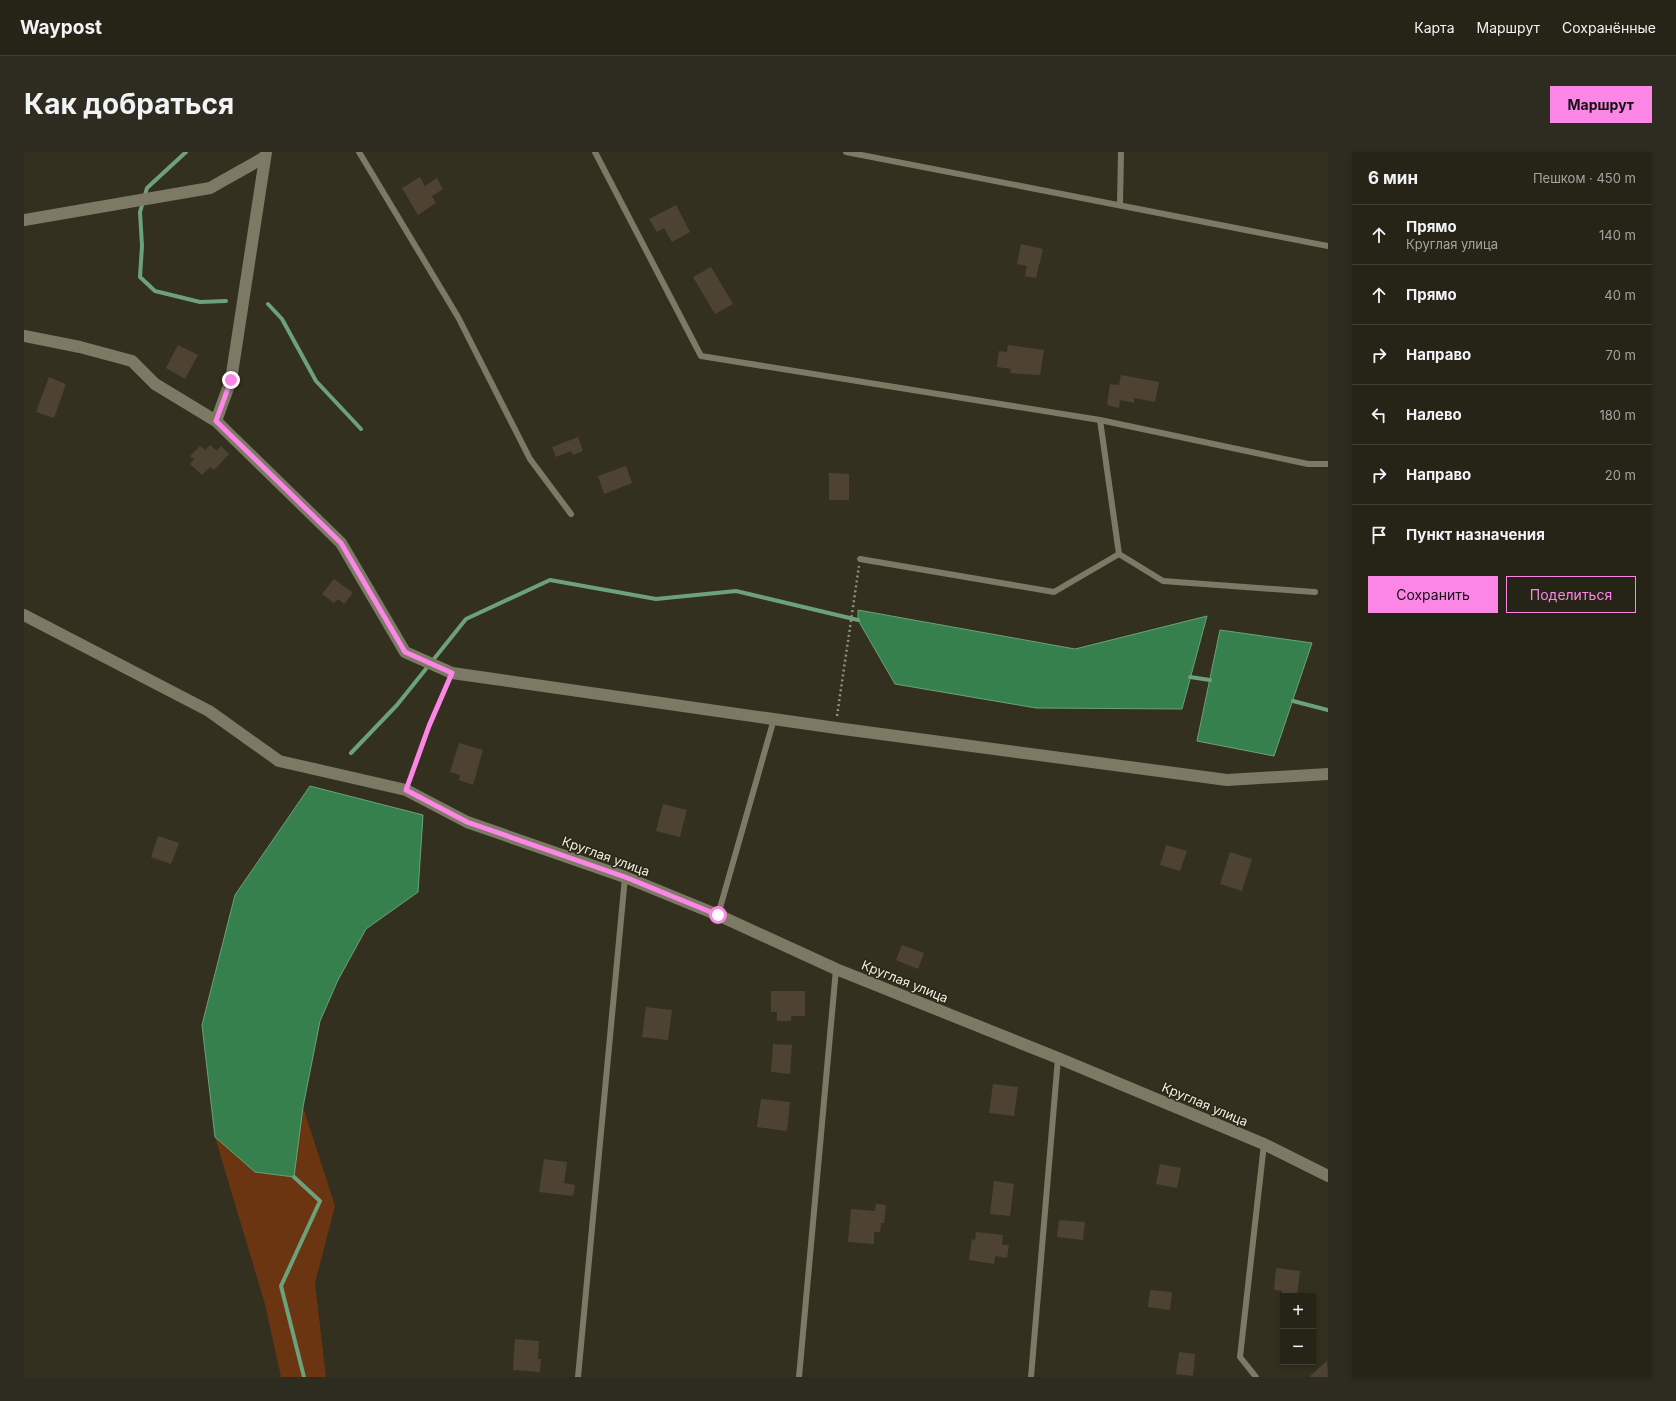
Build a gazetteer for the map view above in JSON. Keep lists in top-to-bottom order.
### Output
{
  "streets": {
    "street": ["Круглая улица"]
  },
  "page": {
    "header": "Waypost",
    "nav": ["Карта", "Маршрут", "Сохранённые"],
    "buttons": [
      "Маршрут",
      ["Сохранить", "Поделиться"]
    ],
    "title": "Как добраться",
    "heading": ["6 мин", "Пешком · 450 m"],
    "list": [
      ["Прямо", "Круглая улица", "140 m"],
      ["Прямо", "40 m"],
      ["Направо", "70 m"],
      ["Налево", "180 m"],
      ["Направо", "20 m"],
      "Пункт назначения"
    ],
    "map_buttons": ["+", "−"]
  }
}
